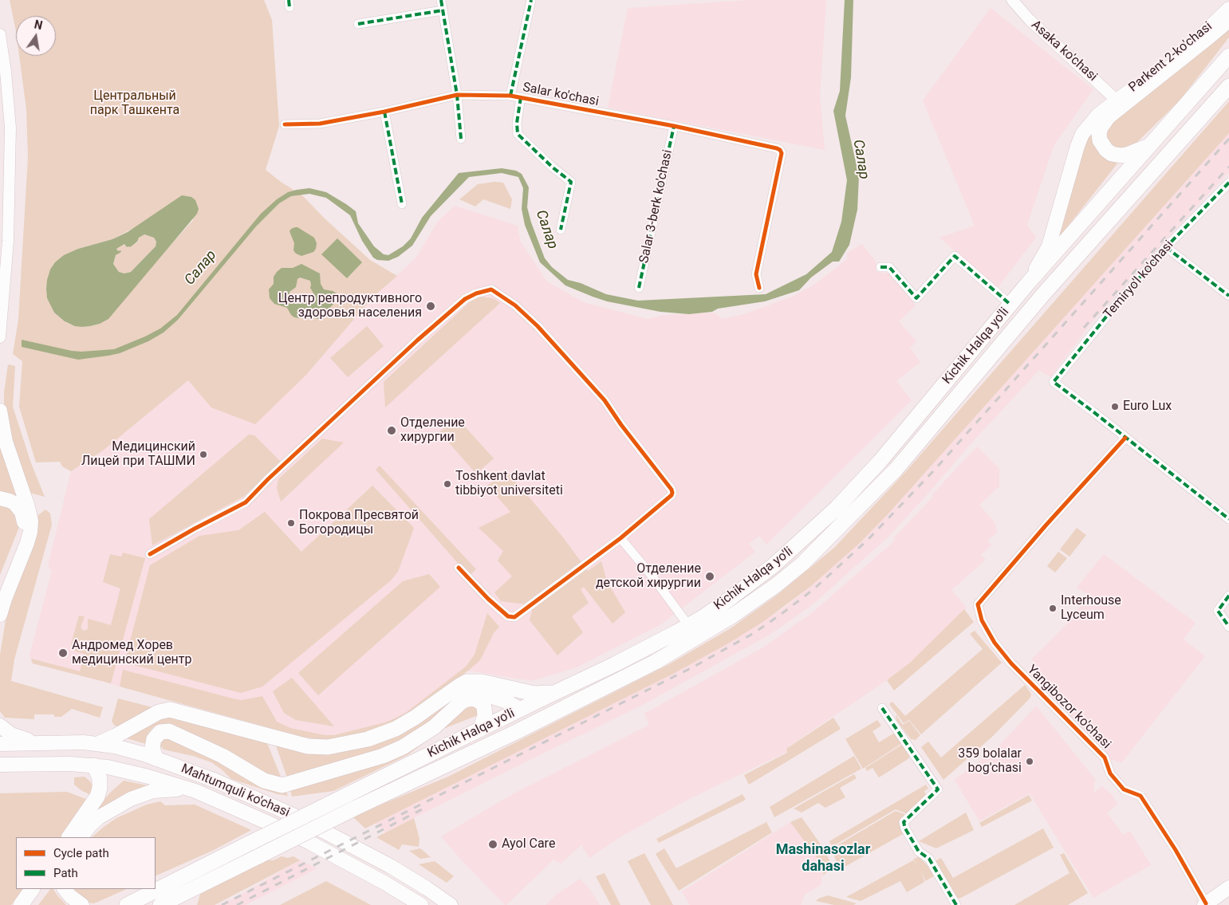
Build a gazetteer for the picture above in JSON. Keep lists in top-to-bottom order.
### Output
{
  "streets": {
    "highway": ["Kichik Halqa yo'li"],
    "main road": ["Parkent 2-ko'chasi", "Mahtumquli ko'chasi"],
    "street": [
      "Asaka ko'chasi",
      "Salar ko'chasi",
      "Salar 3-berk ko'chasi",
      "Temiryo'l ko'chasi",
      "Yangibozor ko'chasi"
    ]
  },
  "crossings": [
    ["Asaka ko'chasi", "Parkent 2-ko'chasi"],
    ["Parkent 2-ko'chasi", "Kichik Halqa yo'li"],
    ["Salar ko'chasi", "Salar 3-berk ko'chasi"],
    ["Temiryo'l ko'chasi", "Yangibozor ko'chasi"]
  ],
  "districts": ["Mashinasozlar dahasi"],
  "water": ["Салар"],
  "parks": ["Центральный парк Ташкента"],
  "places": [
    "Центр репродуктивного здоровья населения",
    "Euro Lux",
    "Отделение хирургии",
    "Медицинский Лицей при ТАШМИ",
    "Toshkent davlat tibbiyot universiteti",
    "Покрова Пресвятой Богородицы",
    "Отделение детской хирургии",
    "Interhouse Lyceum",
    "Андромед Хорев медицинский центр",
    "359 bolalar bog'chasi",
    "Ayol Care"
  ],
  "legend": ["Cycle path", "Path"],
  "north": "top"
}
